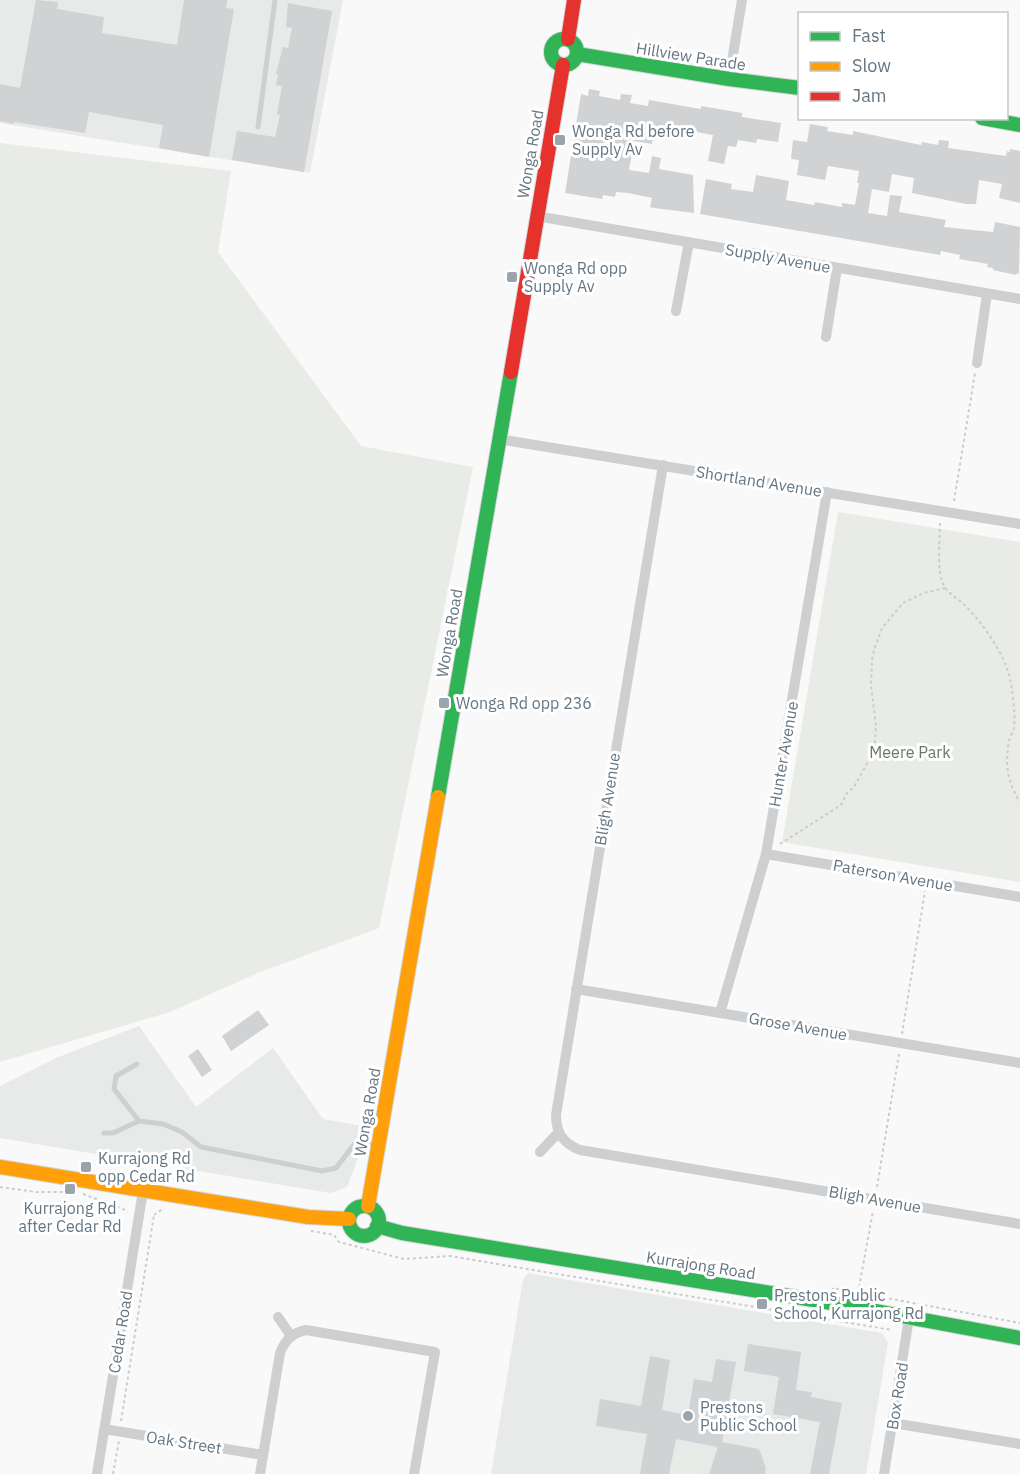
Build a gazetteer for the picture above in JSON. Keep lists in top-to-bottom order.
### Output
{
  "streets": {
    "street": [
      "Hillview Parade",
      "Wonga Road",
      "Supply Avenue",
      "Shortland Avenue",
      "Hunter Avenue",
      "Bligh Avenue",
      "Paterson Avenue",
      "Grose Avenue",
      "Kurrajong Road",
      "Cedar Road",
      "Box Road",
      "Oak Street"
    ]
  },
  "crossings": [
    ["Hillview Parade", "Wonga Road"],
    ["Wonga Road", "Supply Avenue"],
    ["Wonga Road", "Shortland Avenue"],
    ["Wonga Road", "Kurrajong Road"],
    ["Shortland Avenue", "Hunter Avenue"],
    ["Shortland Avenue", "Bligh Avenue"],
    ["Hunter Avenue", "Paterson Avenue"],
    ["Hunter Avenue", "Grose Avenue"],
    ["Bligh Avenue", "Grose Avenue"],
    ["Kurrajong Road", "Box Road"],
    ["Cedar Road", "Oak Street"]
  ],
  "parks": ["Meere Park"],
  "places": {
    "transit": [
      "Wonga Rd before Supply Av",
      "Wonga Rd opp Supply Av",
      "Wonga Rd opp 236",
      "Kurrajong Rd opp Cedar Rd",
      "Kurrajong Rd after Cedar Rd",
      "Prestons Public School, Kurrajong Rd"
    ],
    "other": ["Prestons Public School"]
  },
  "legend": ["Fast", "Slow", "Jam"]
}
